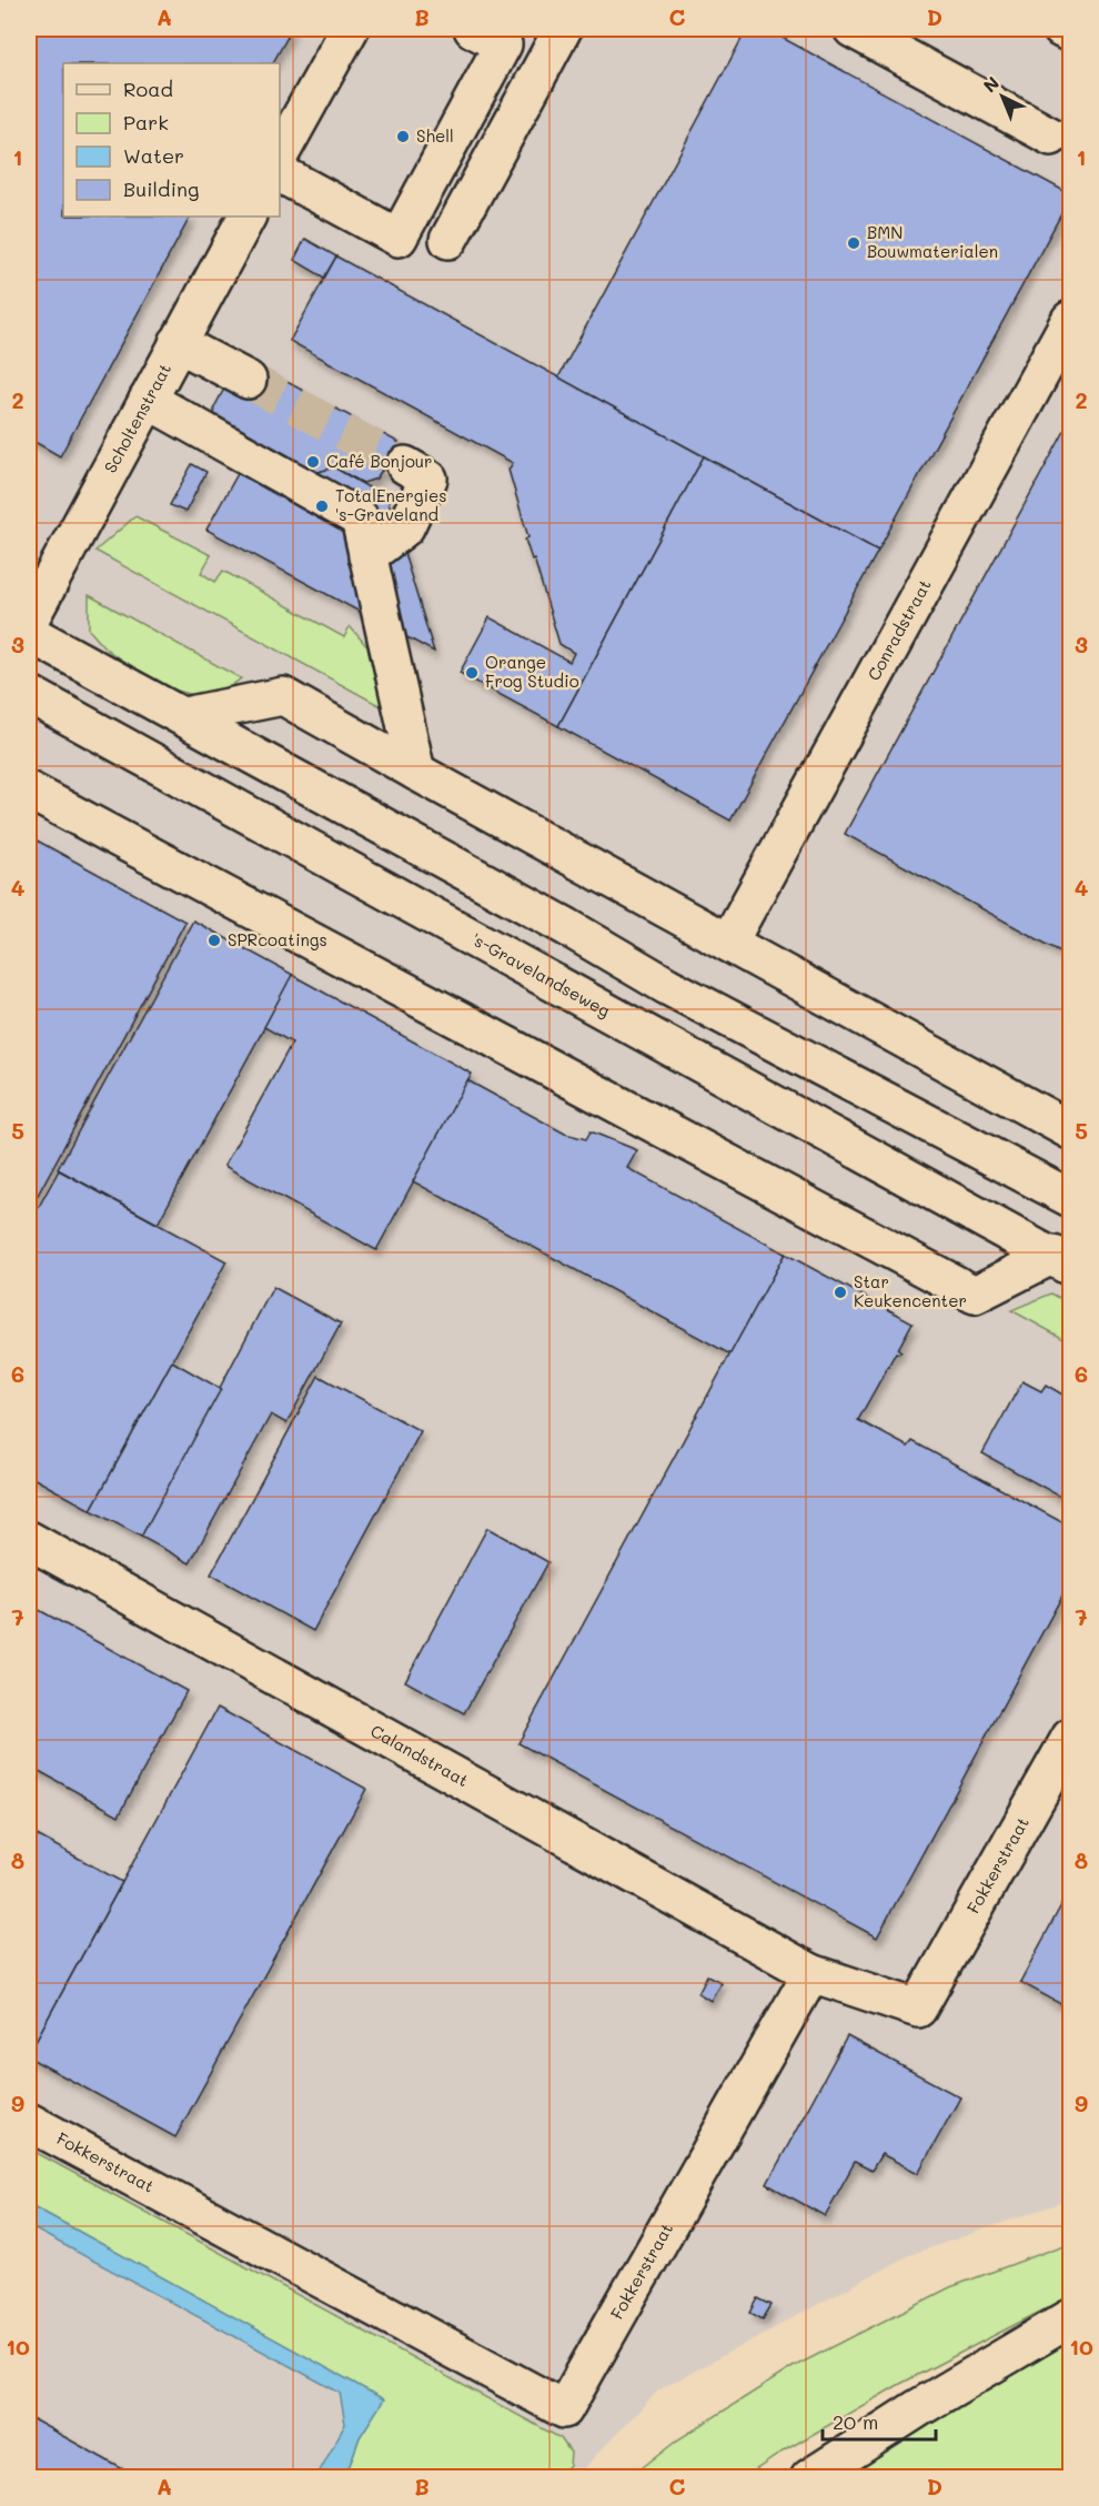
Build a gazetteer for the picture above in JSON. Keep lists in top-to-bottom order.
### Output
{
  "streets": {
    "main road": [
      "Scholtenstraat",
      "Conradstraat",
      "'s-Gravelandseweg",
      "Calandstraat",
      "Fokkerstraat"
    ]
  },
  "crossings": [
    ["Calandstraat", "Fokkerstraat"]
  ],
  "places": [
    "Shell",
    "BMN Bouwmaterialen",
    "Café Bonjour",
    "TotalEnergies 's-Graveland",
    "Orange Frog Studio",
    "SPRcoatings",
    "Star Keukencenter"
  ],
  "legend": [
    "Road",
    "Park",
    "Water",
    "Building"
  ],
  "scale_bar": "20 m",
  "north": "top left",
  "grid": {
    "columns": [
      "A",
      "B",
      "C",
      "D"
    ],
    "rows": [
      "1",
      "2",
      "3",
      "4",
      "5",
      "6",
      "7",
      "8",
      "9",
      "10"
    ]
  }
}
